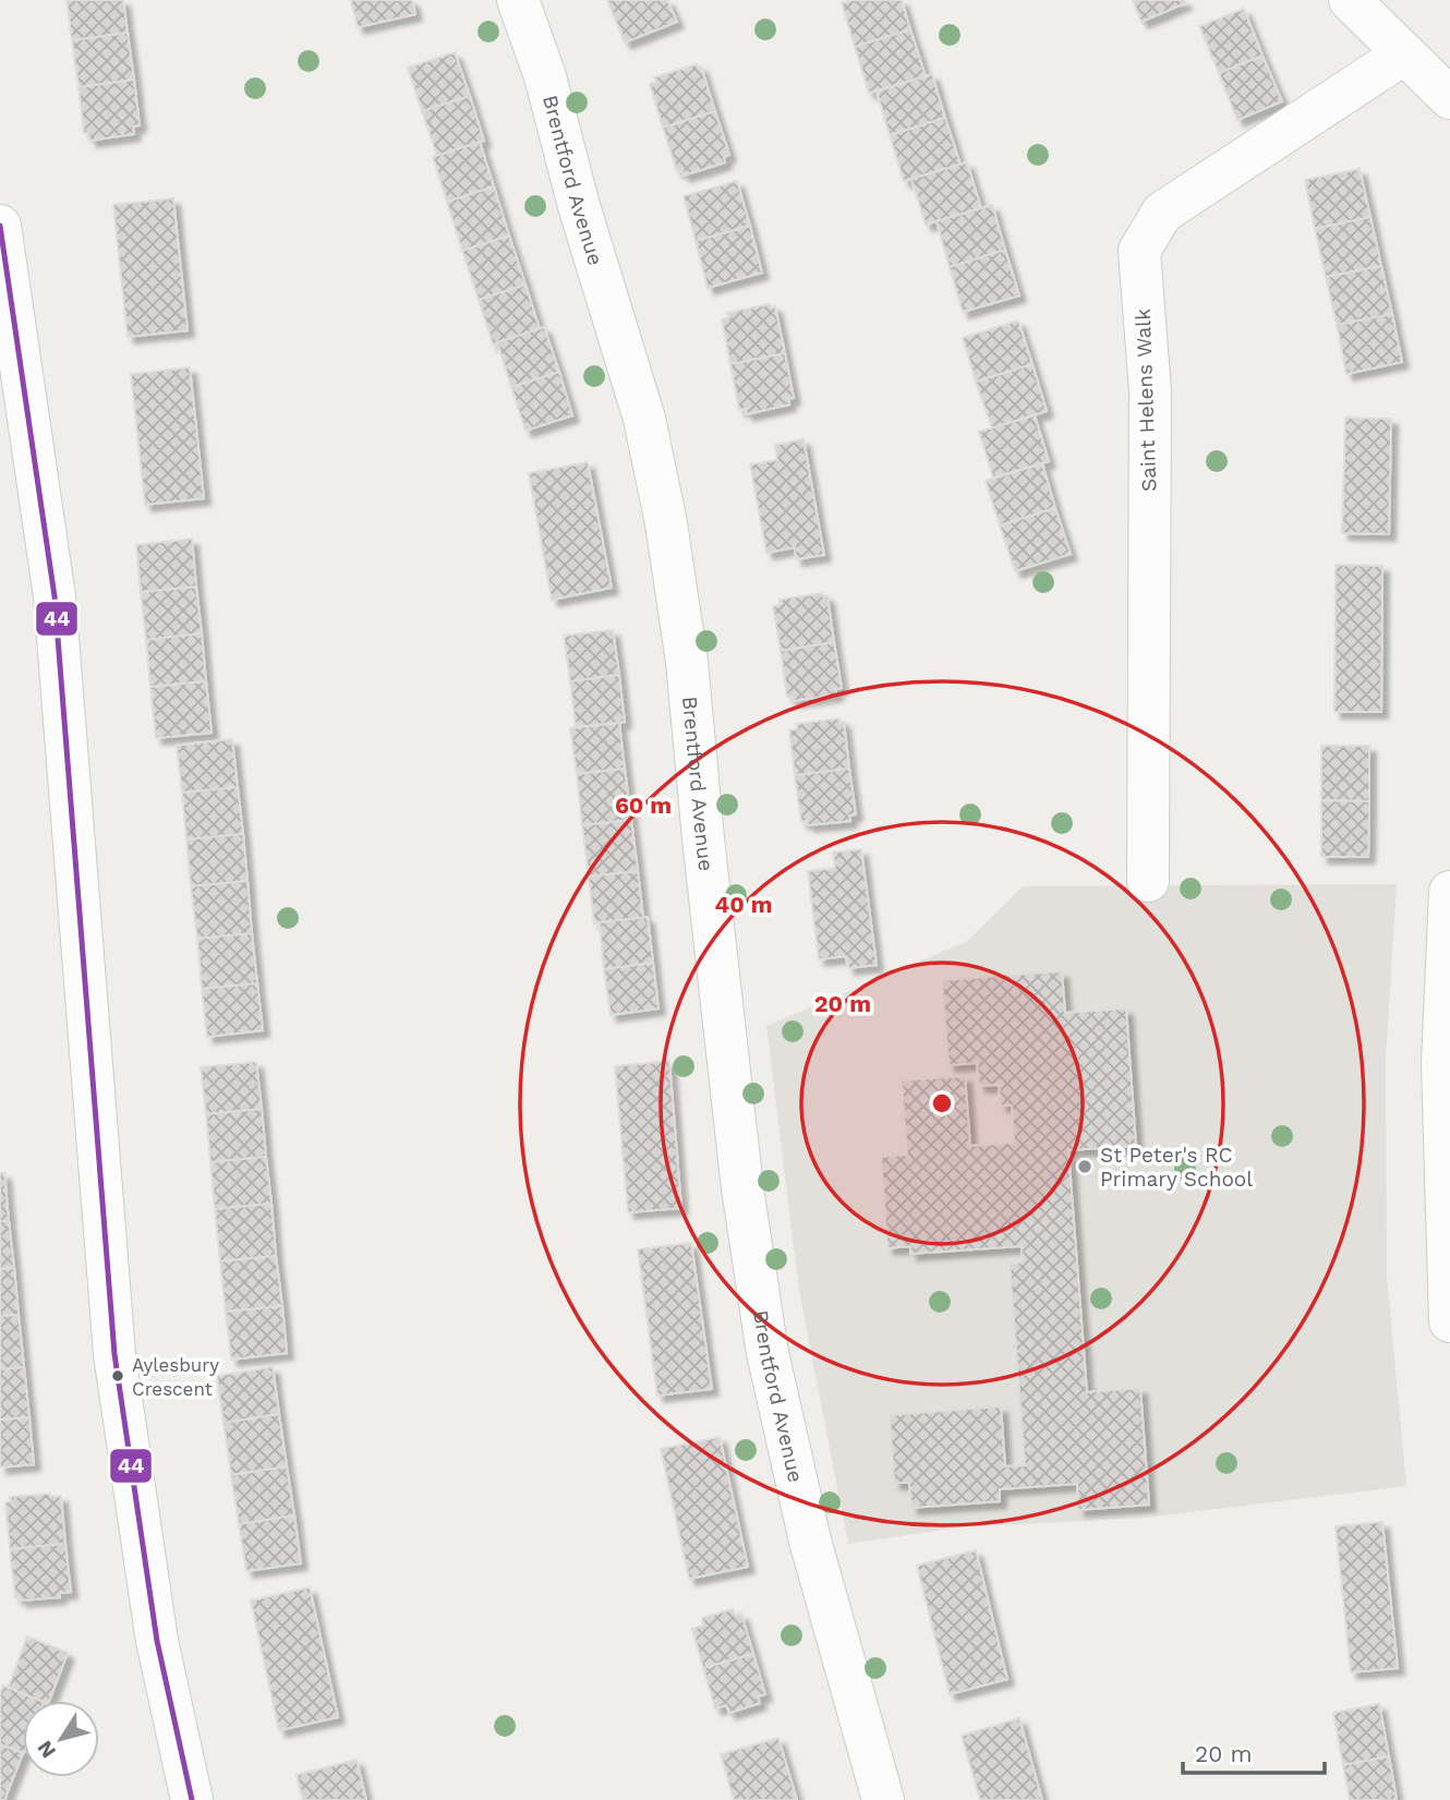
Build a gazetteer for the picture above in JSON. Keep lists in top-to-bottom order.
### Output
{
  "streets": {
    "street": ["Brentford Avenue", "Saint Helens Walk"]
  },
  "places": ["St Peter's RC Primary School", "Aylesbury Crescent"],
  "lines": ["transit line 44"],
  "scale_bar": "20 m",
  "north": "bottom left",
  "rings": ["60 m", "40 m", "20 m"]
}
